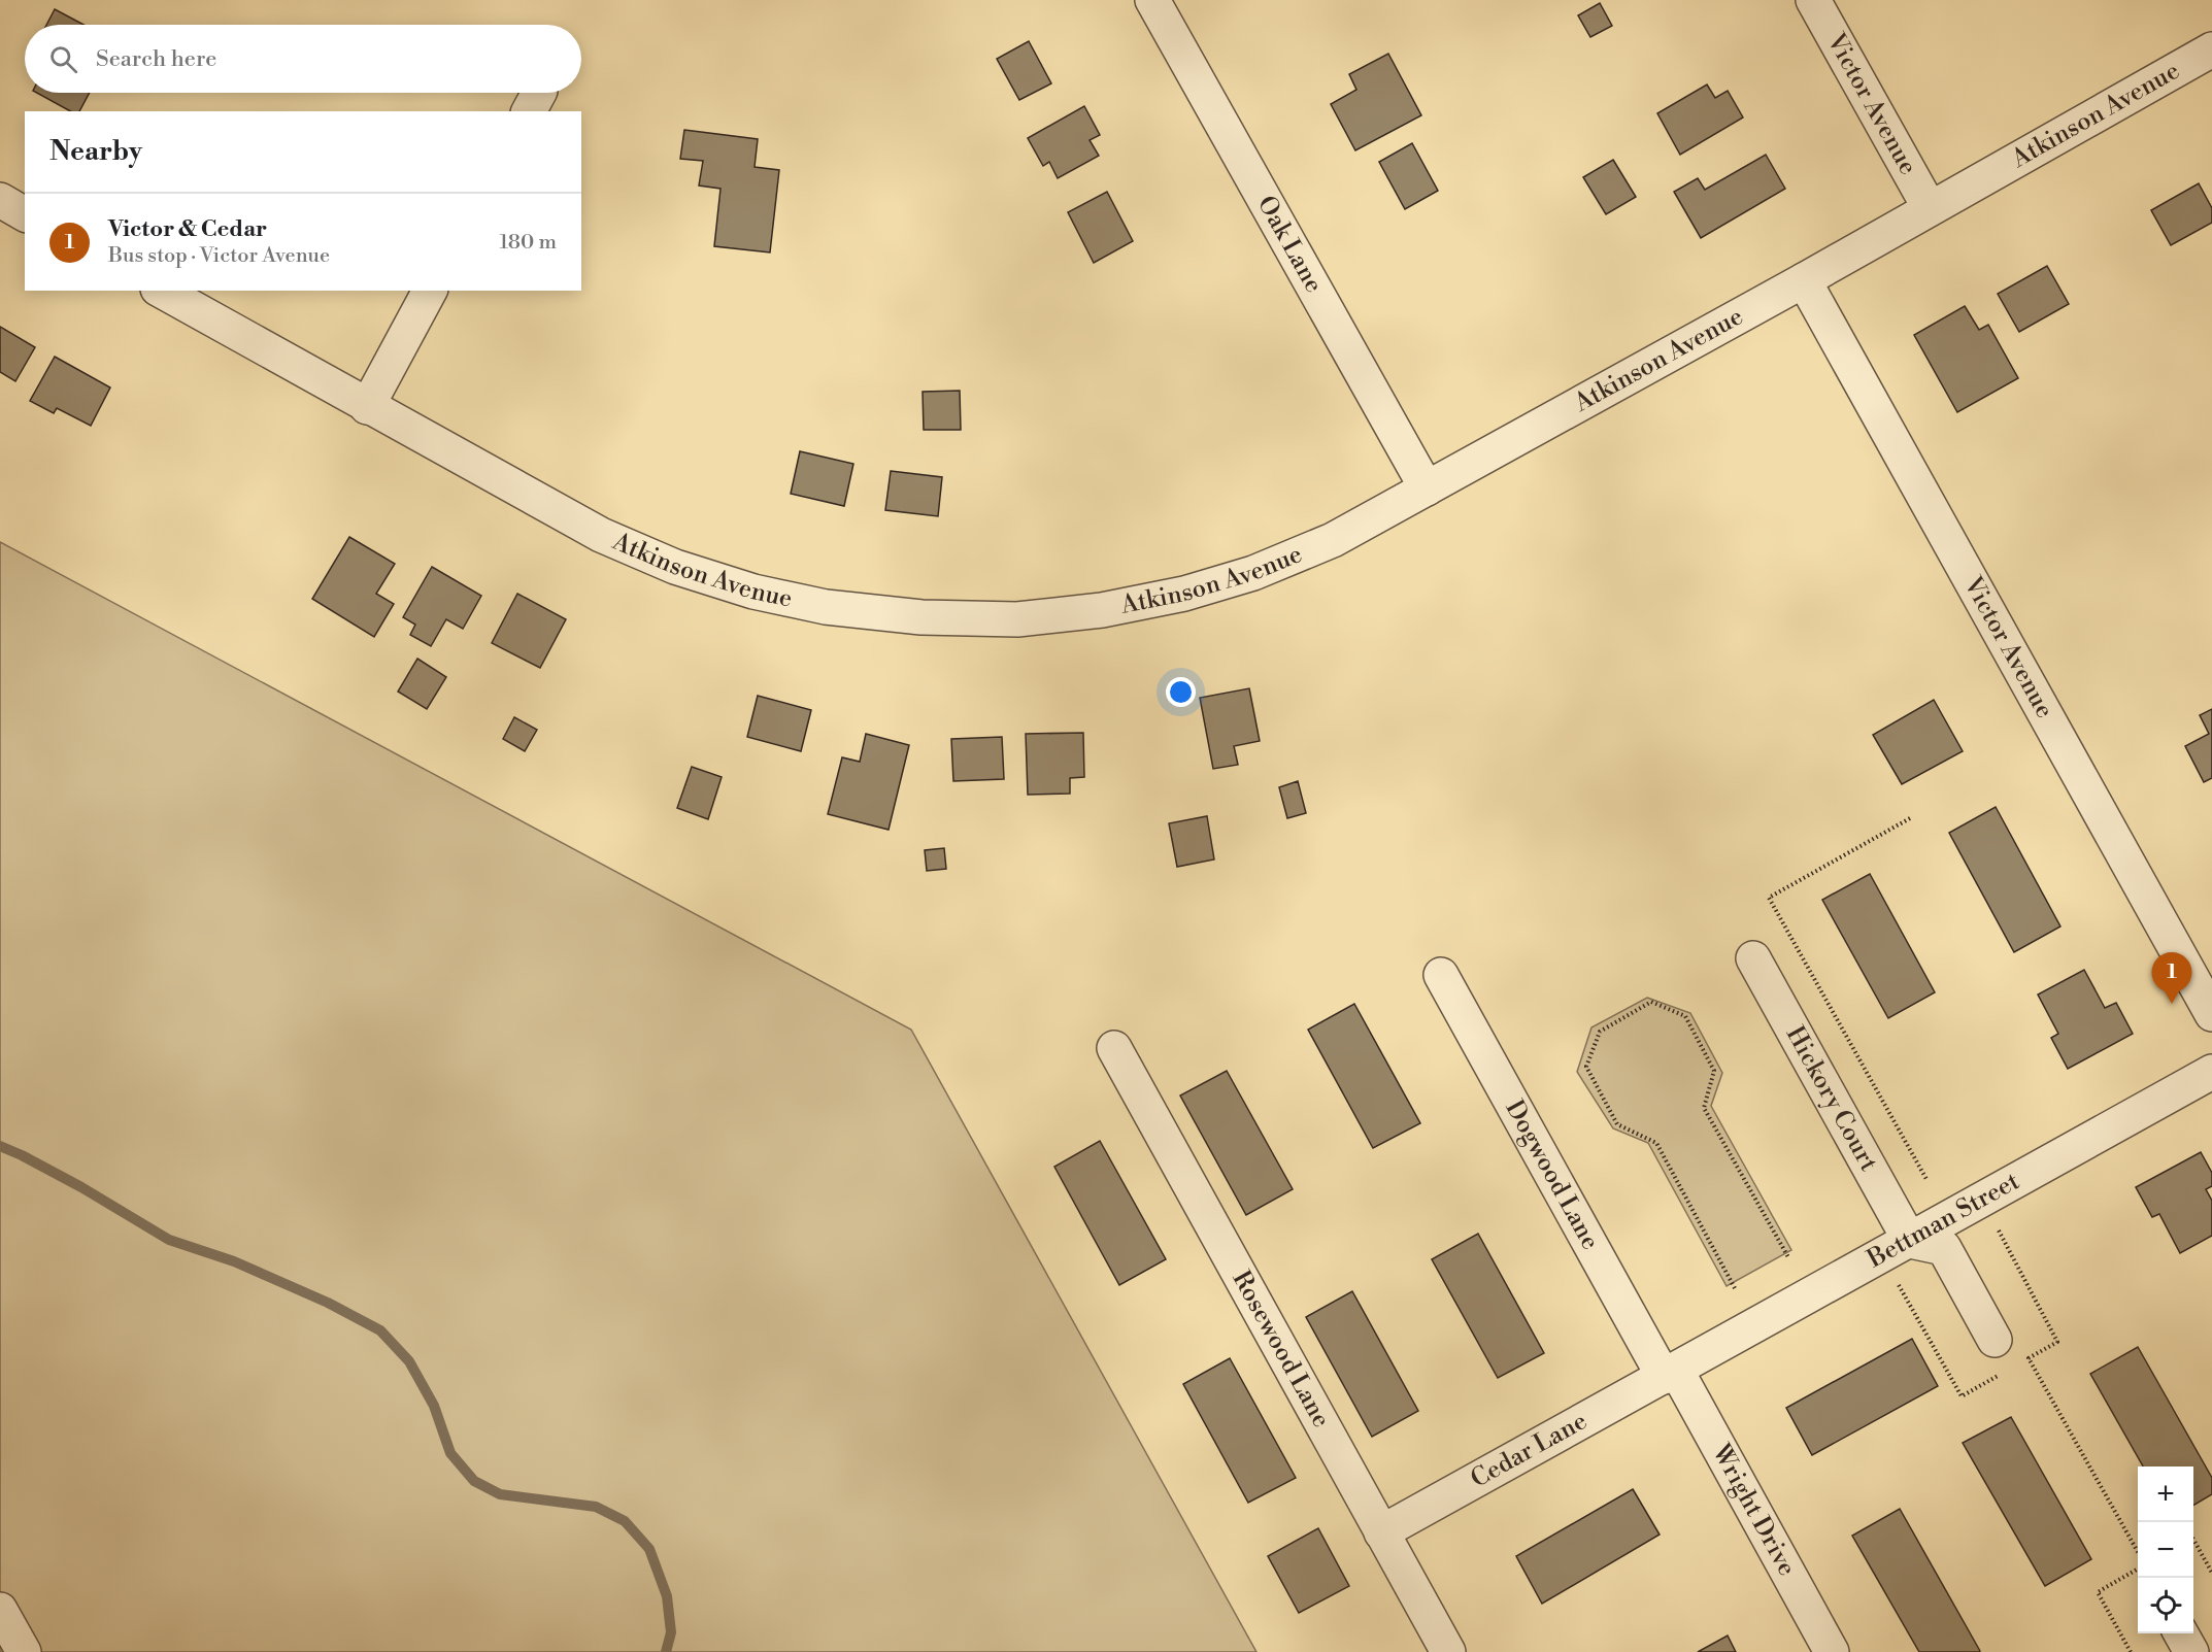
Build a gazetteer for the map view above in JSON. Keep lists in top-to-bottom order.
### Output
{
  "streets": {
    "street": [
      "Victor Avenue",
      "Atkinson Avenue",
      "Oak Lane",
      "Hickory Court",
      "Dogwood Lane",
      "Bettman Street",
      "Rosewood Lane",
      "Cedar Lane",
      "Wright Drive"
    ]
  },
  "crossings": [
    ["Victor Avenue", "Atkinson Avenue"],
    ["Atkinson Avenue", "Oak Lane"],
    ["Hickory Court", "Bettman Street"],
    ["Dogwood Lane", "Bettman Street"],
    ["Dogwood Lane", "Cedar Lane"],
    ["Dogwood Lane", "Wright Drive"],
    ["Bettman Street", "Cedar Lane"],
    ["Bettman Street", "Wright Drive"],
    ["Rosewood Lane", "Cedar Lane"],
    ["Cedar Lane", "Wright Drive"]
  ],
  "page": {
    "search": "Search here",
    "heading": "Nearby",
    "list": [
      {
        "mark": "1",
        "name": "Victor & Cedar",
        "note": "Bus stop · Victor Avenue",
        "value": "180 m"
      }
    ],
    "pins": "1",
    "map_buttons": ["+", "−"]
  }
}
